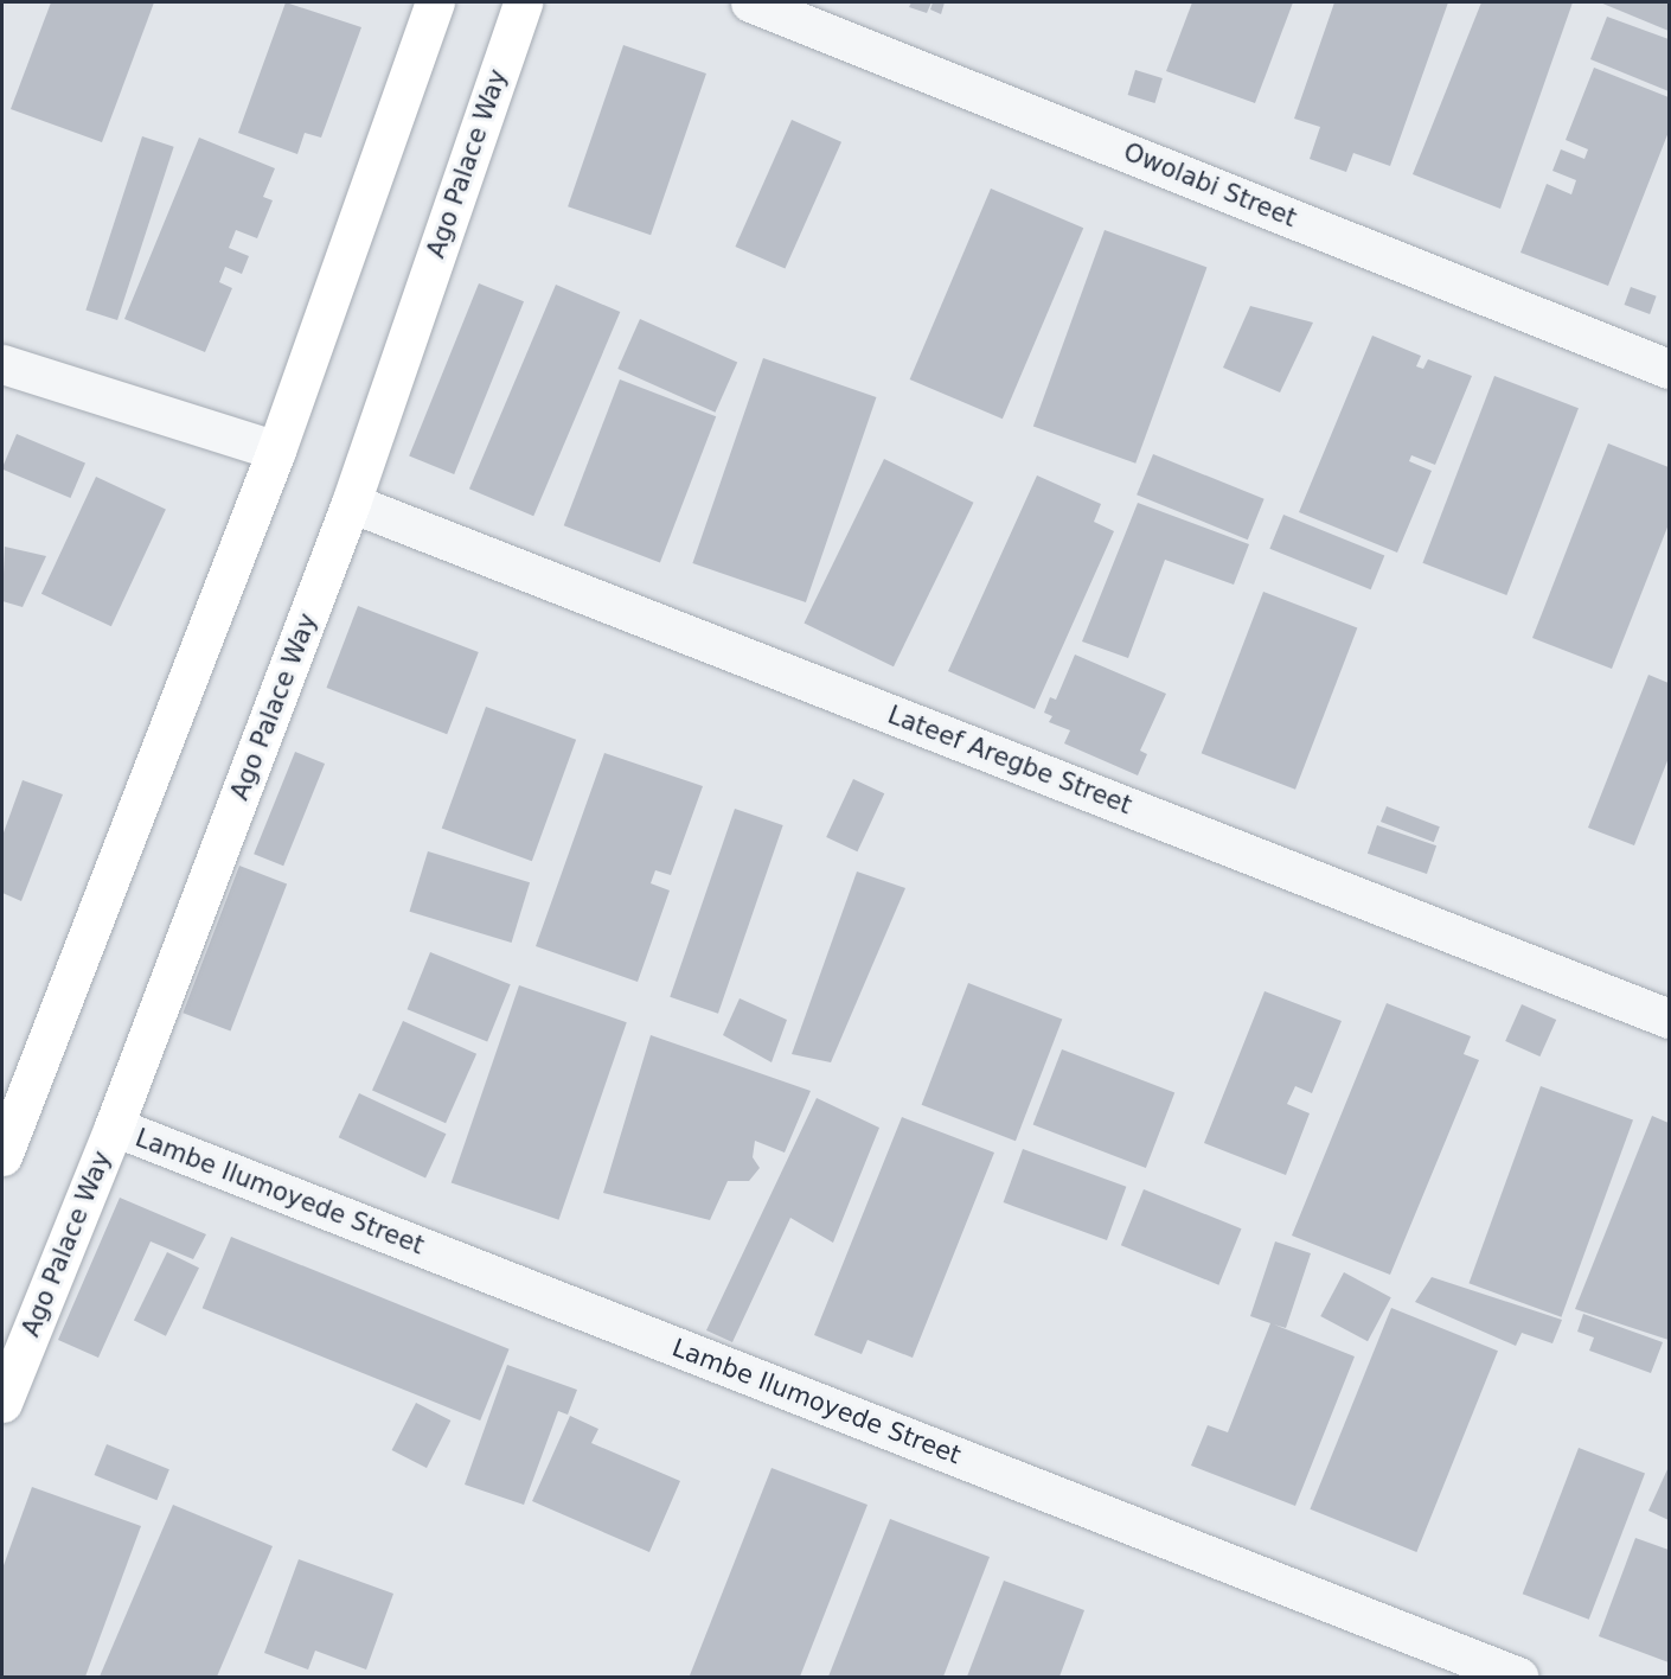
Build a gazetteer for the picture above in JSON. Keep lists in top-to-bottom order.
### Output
{
  "streets": {
    "main road": ["Ago Palace Way"],
    "street": ["Owolabi Street", "Lateef Aregbe Street", "Lambe Ilumoyede Street"]
  },
  "crossings": [
    ["Ago Palace Way", "Lateef Aregbe Street"],
    ["Ago Palace Way", "Lambe Ilumoyede Street"]
  ]
}
